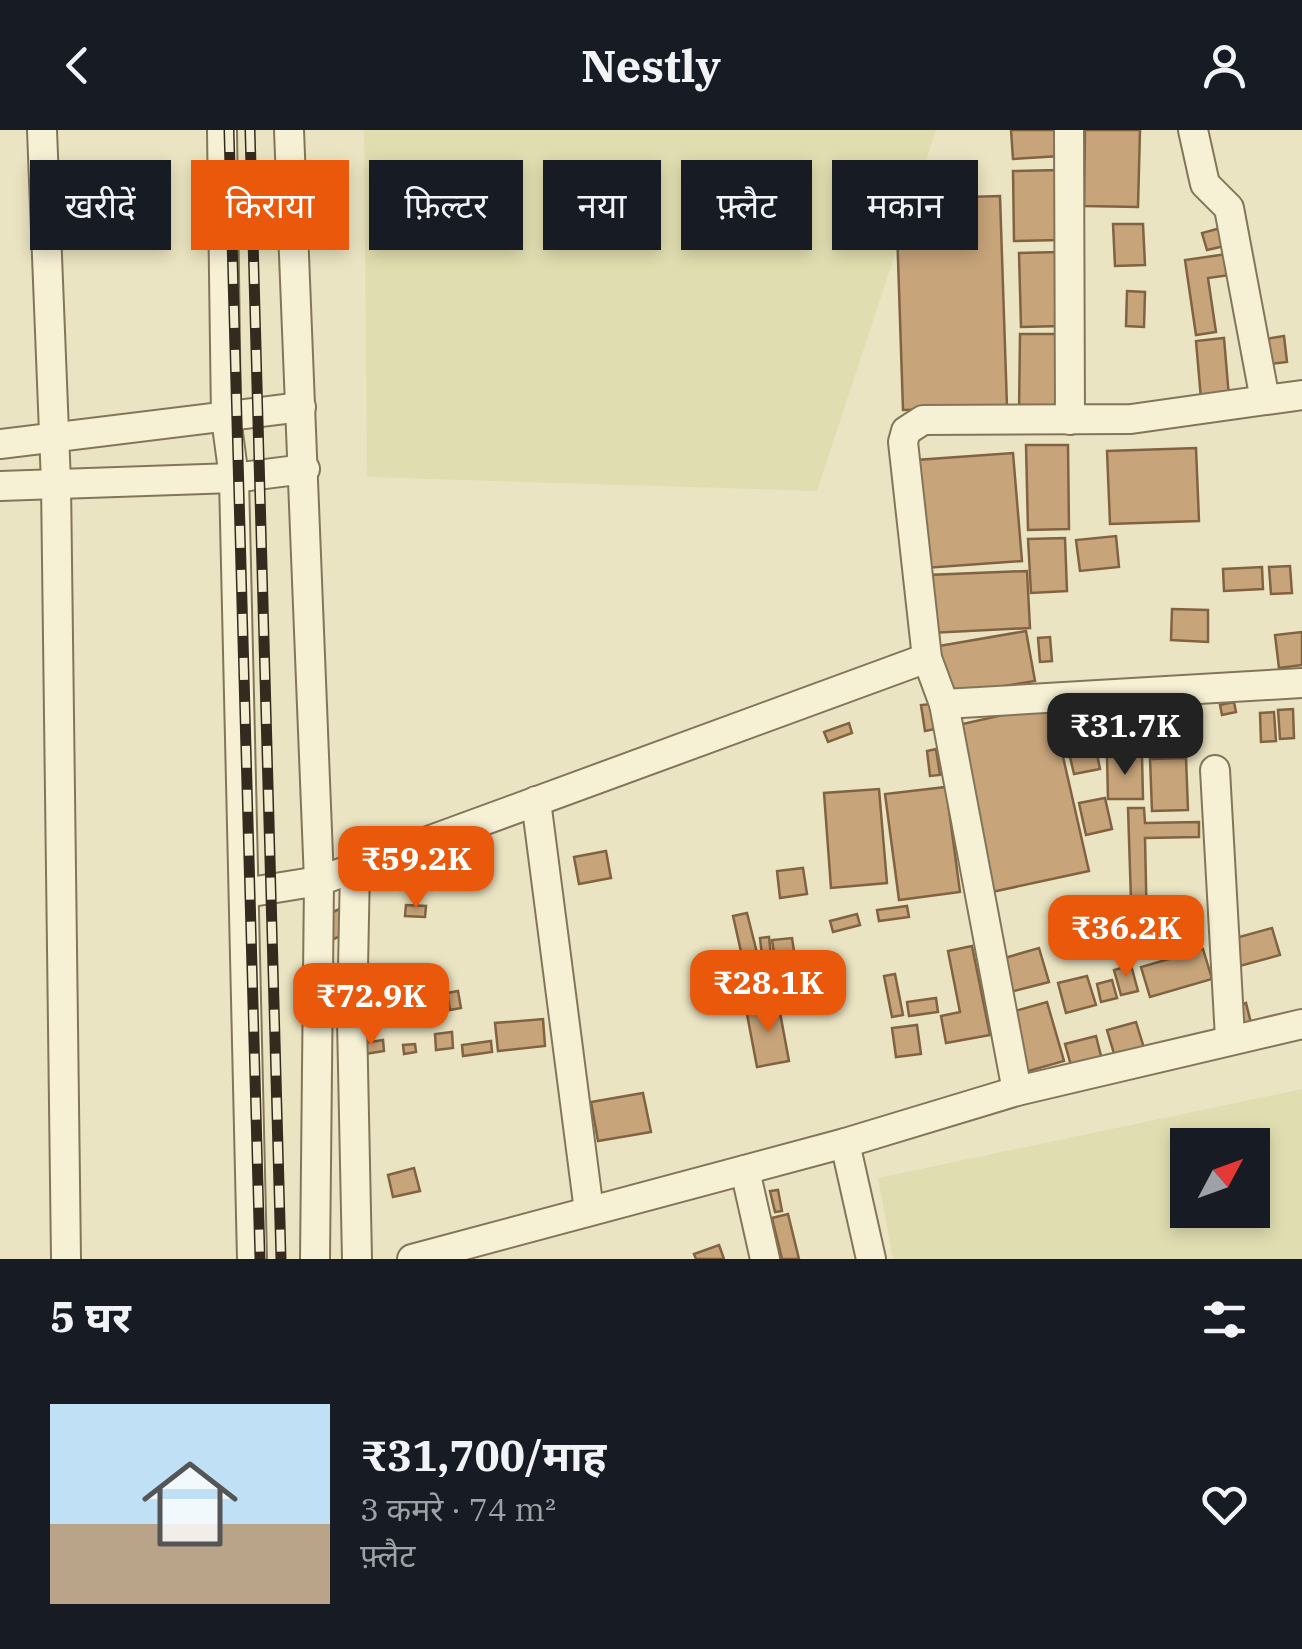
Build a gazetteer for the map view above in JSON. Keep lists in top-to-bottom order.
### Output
{
  "north": "top right",
  "page": {
    "header": "Nestly",
    "chip": [
      "खरीदें",
      "किराया",
      "फ़िल्टर",
      "नया",
      "फ़्लैट",
      "मकान"
    ],
    "price": [
      "₹31.7K",
      "₹59.2K",
      "₹36.2K",
      "₹28.1K",
      "₹72.9K"
    ],
    "heading": "5 घर",
    "list": [
      {
        "name": "₹31,700/माह",
        "note": "3 कमरे · 74 m² · फ़्लैट"
      }
    ]
  }
}
